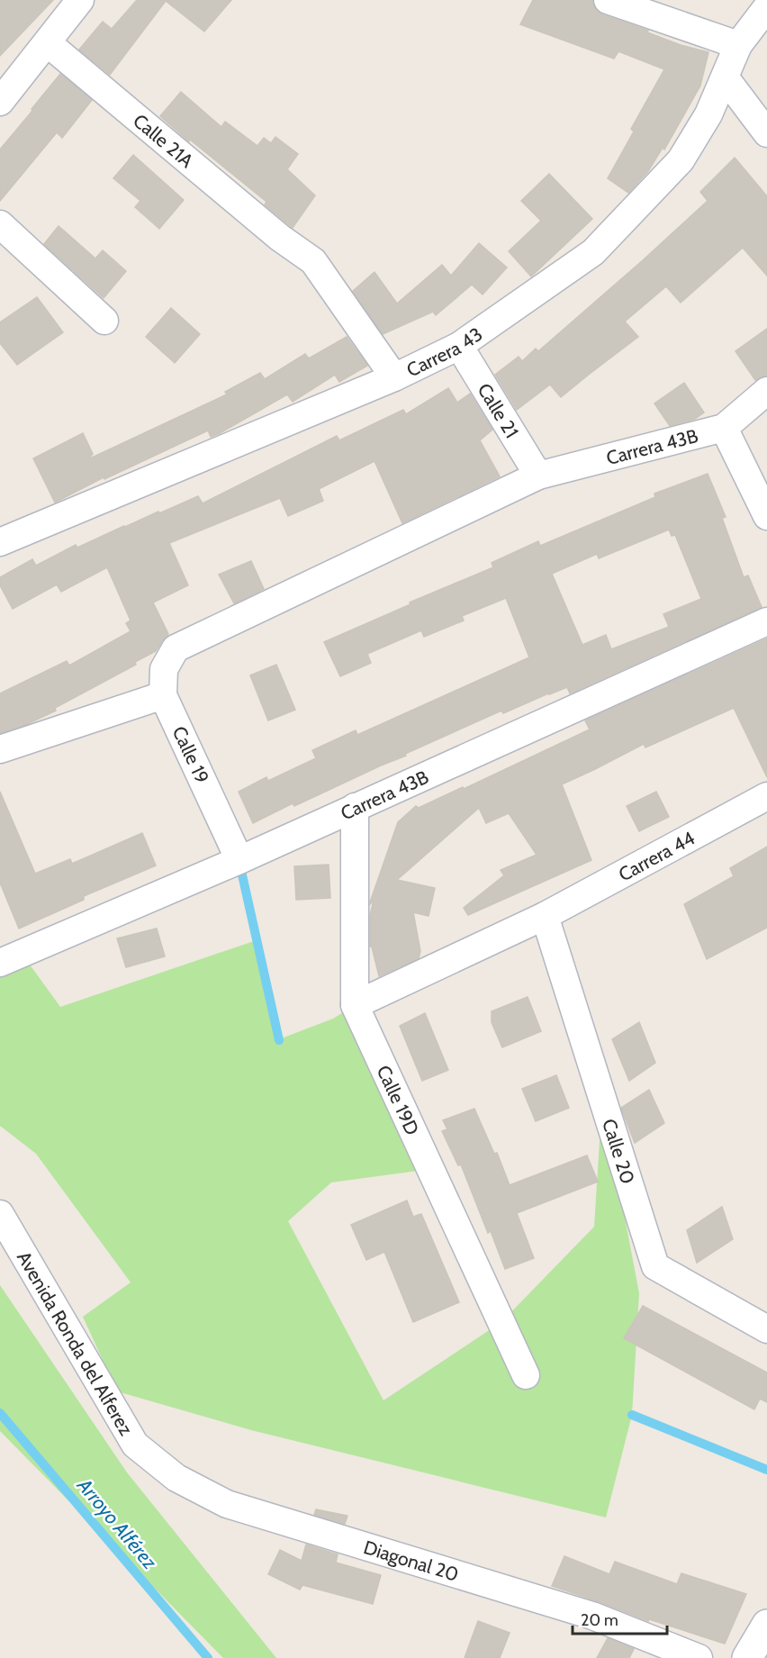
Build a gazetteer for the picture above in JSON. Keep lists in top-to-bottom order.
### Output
{
  "streets": {
    "street": [
      "Calle 21A",
      "Carrera 43",
      "Calle 21",
      "Carrera 43B",
      "Calle 19",
      "Carrera 44",
      "Calle 19D",
      "Calle 20",
      "Avenida Ronda del Alferez",
      "Diagonal 20"
    ]
  },
  "crossings": [
    ["Calle 21A", "Carrera 43"],
    ["Carrera 43", "Calle 21"],
    ["Calle 21", "Carrera 43B"],
    ["Carrera 43B", "Calle 19"],
    ["Carrera 43B", "Calle 19D"],
    ["Carrera 44", "Calle 19D"],
    ["Carrera 44", "Calle 20"],
    ["Avenida Ronda del Alferez", "Diagonal 20"]
  ],
  "water": ["Arroyo Alférez"],
  "scale_bar": "20 m"
}
